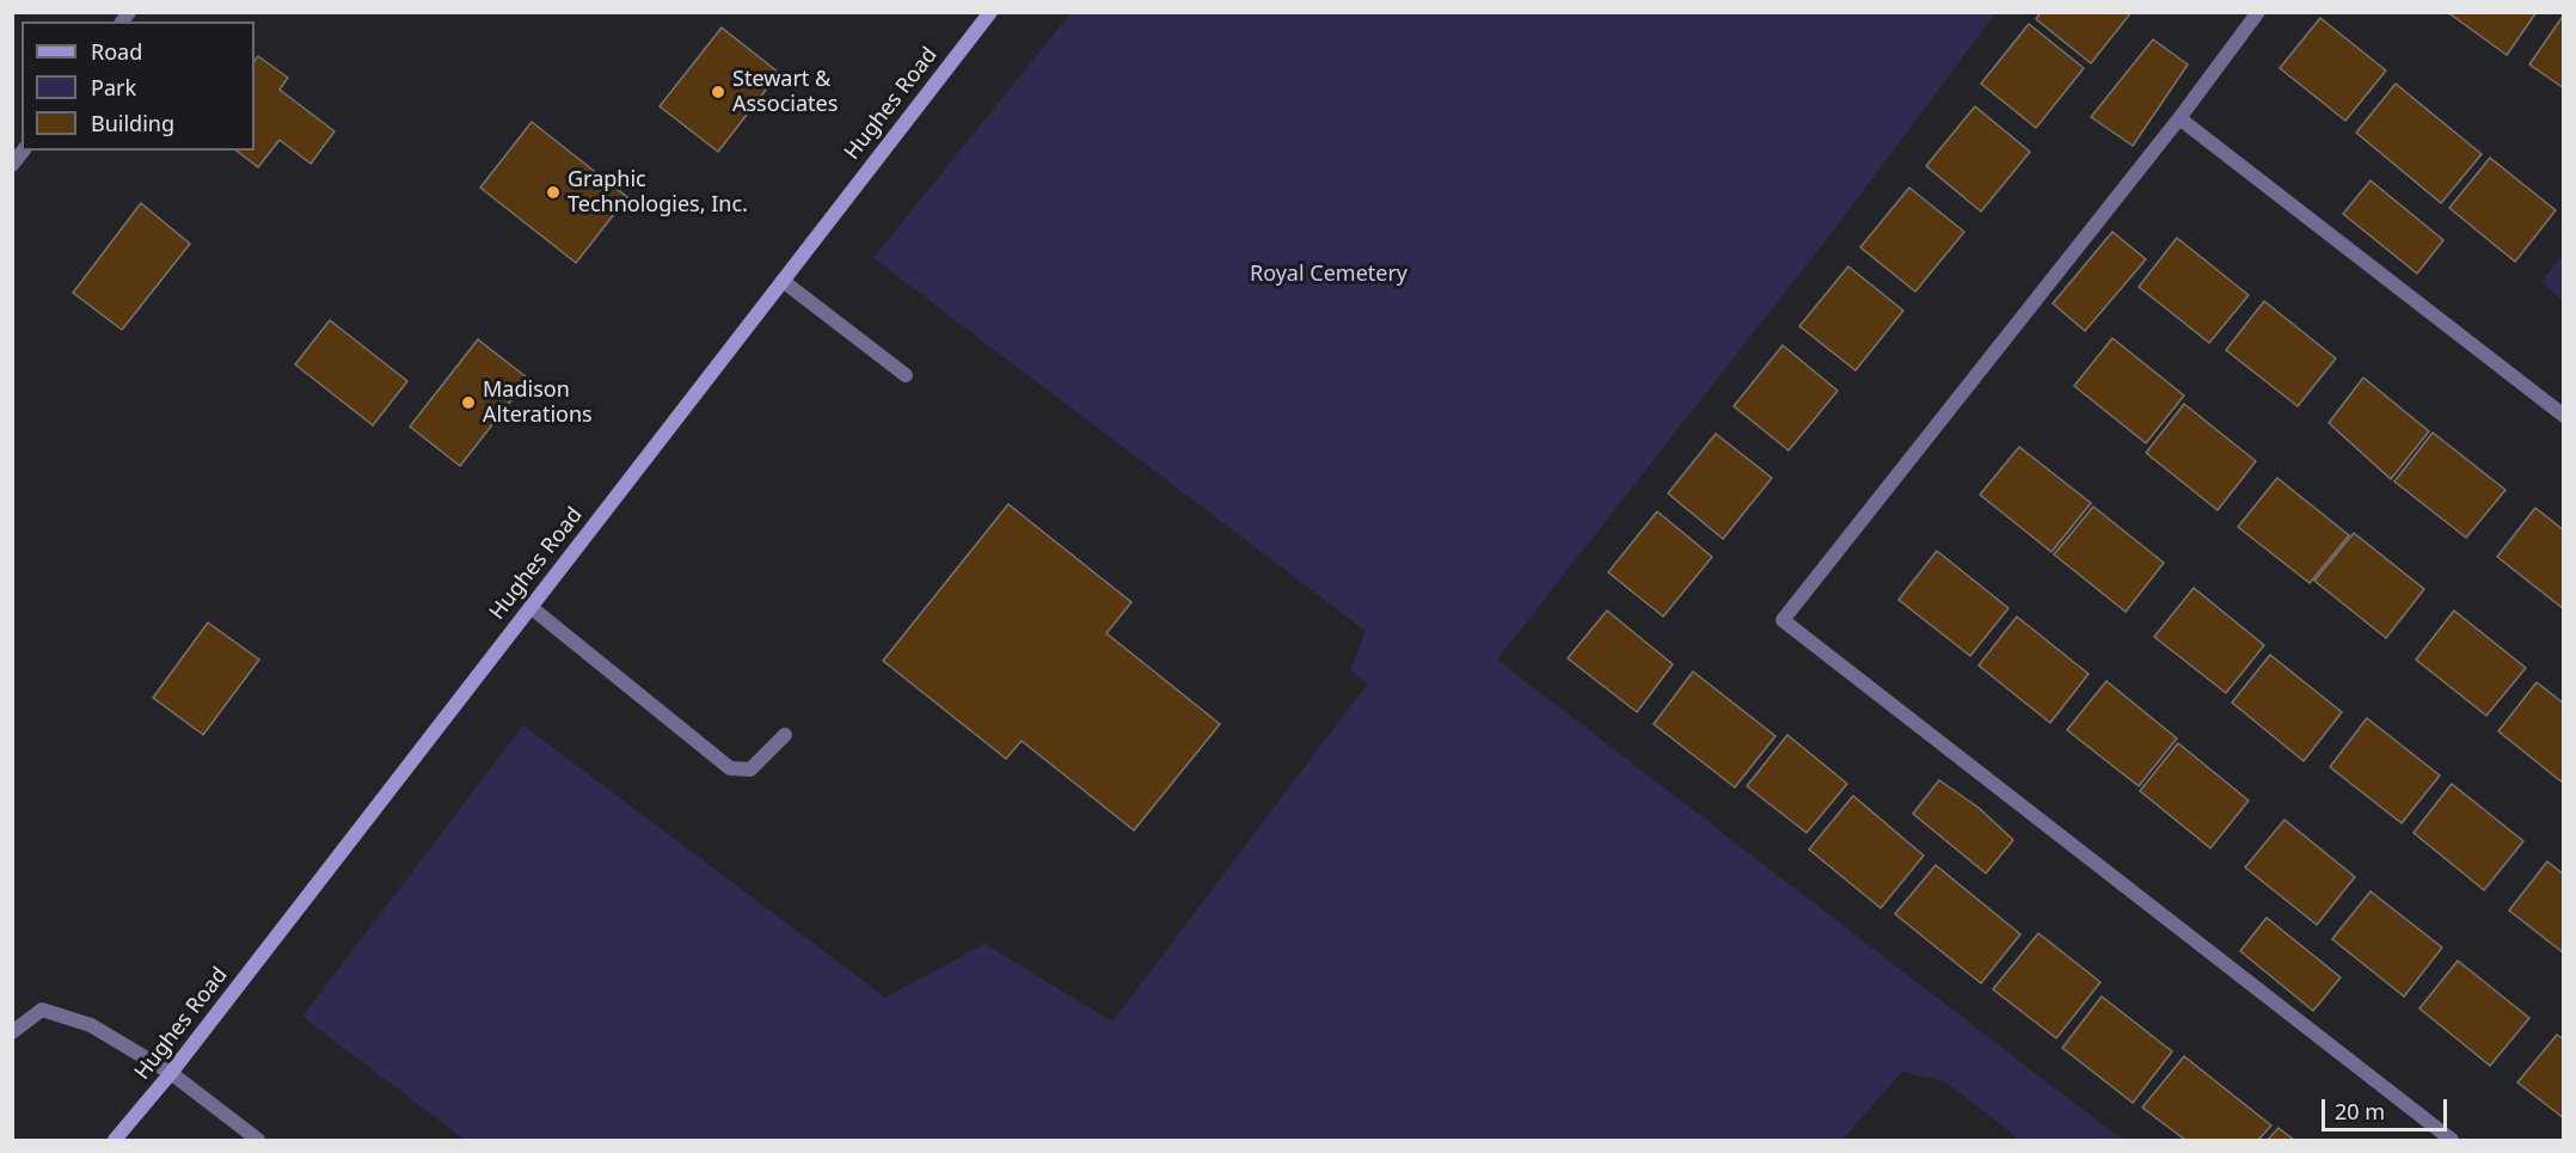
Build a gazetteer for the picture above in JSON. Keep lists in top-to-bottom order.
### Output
{
  "streets": {
    "main road": ["Hughes Road"]
  },
  "parks": ["Royal Cemetery"],
  "places": ["Stewart & Associates", "Graphic Technologies, Inc.", "Madison Alterations"],
  "legend": ["Road", "Park", "Building"],
  "scale_bar": "20 m"
}
